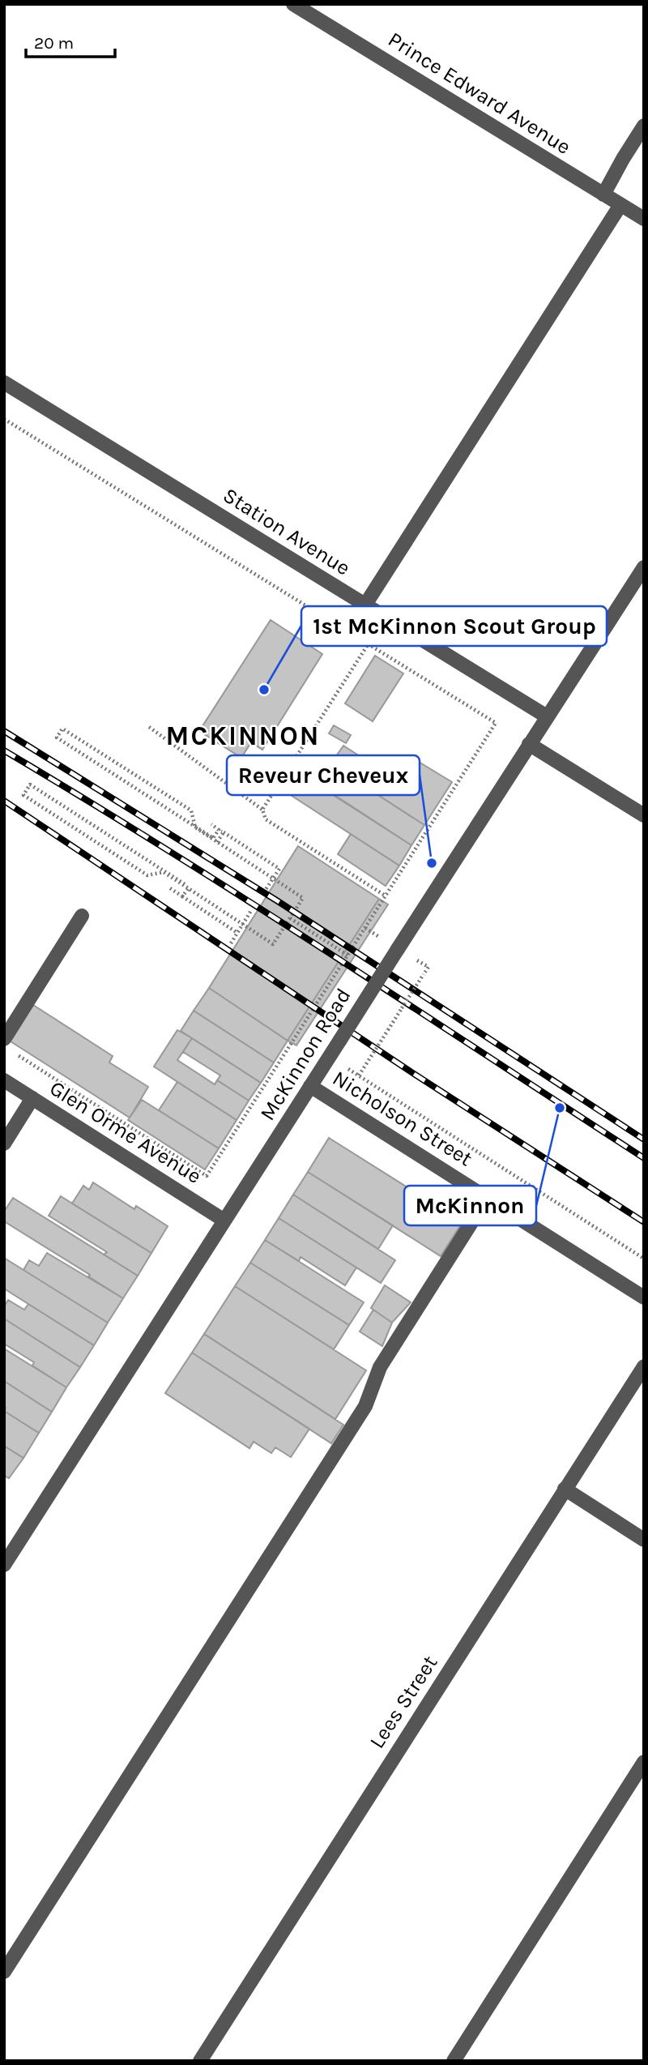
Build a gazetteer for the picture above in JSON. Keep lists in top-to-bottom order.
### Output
{
  "streets": {
    "street": [
      "Prince Edward Avenue",
      "Station Avenue",
      "McKinnon Road",
      "Nicholson Street",
      "Glen Orme Avenue",
      "Lees Street"
    ]
  },
  "crossings": [
    ["Station Avenue", "McKinnon Road"],
    ["McKinnon Road", "Nicholson Street"],
    ["McKinnon Road", "Glen Orme Avenue"]
  ],
  "districts": ["MCKINNON"],
  "places": ["1st McKinnon Scout Group", "Reveur Cheveux", "McKinnon"],
  "scale_bar": "20 m"
}
